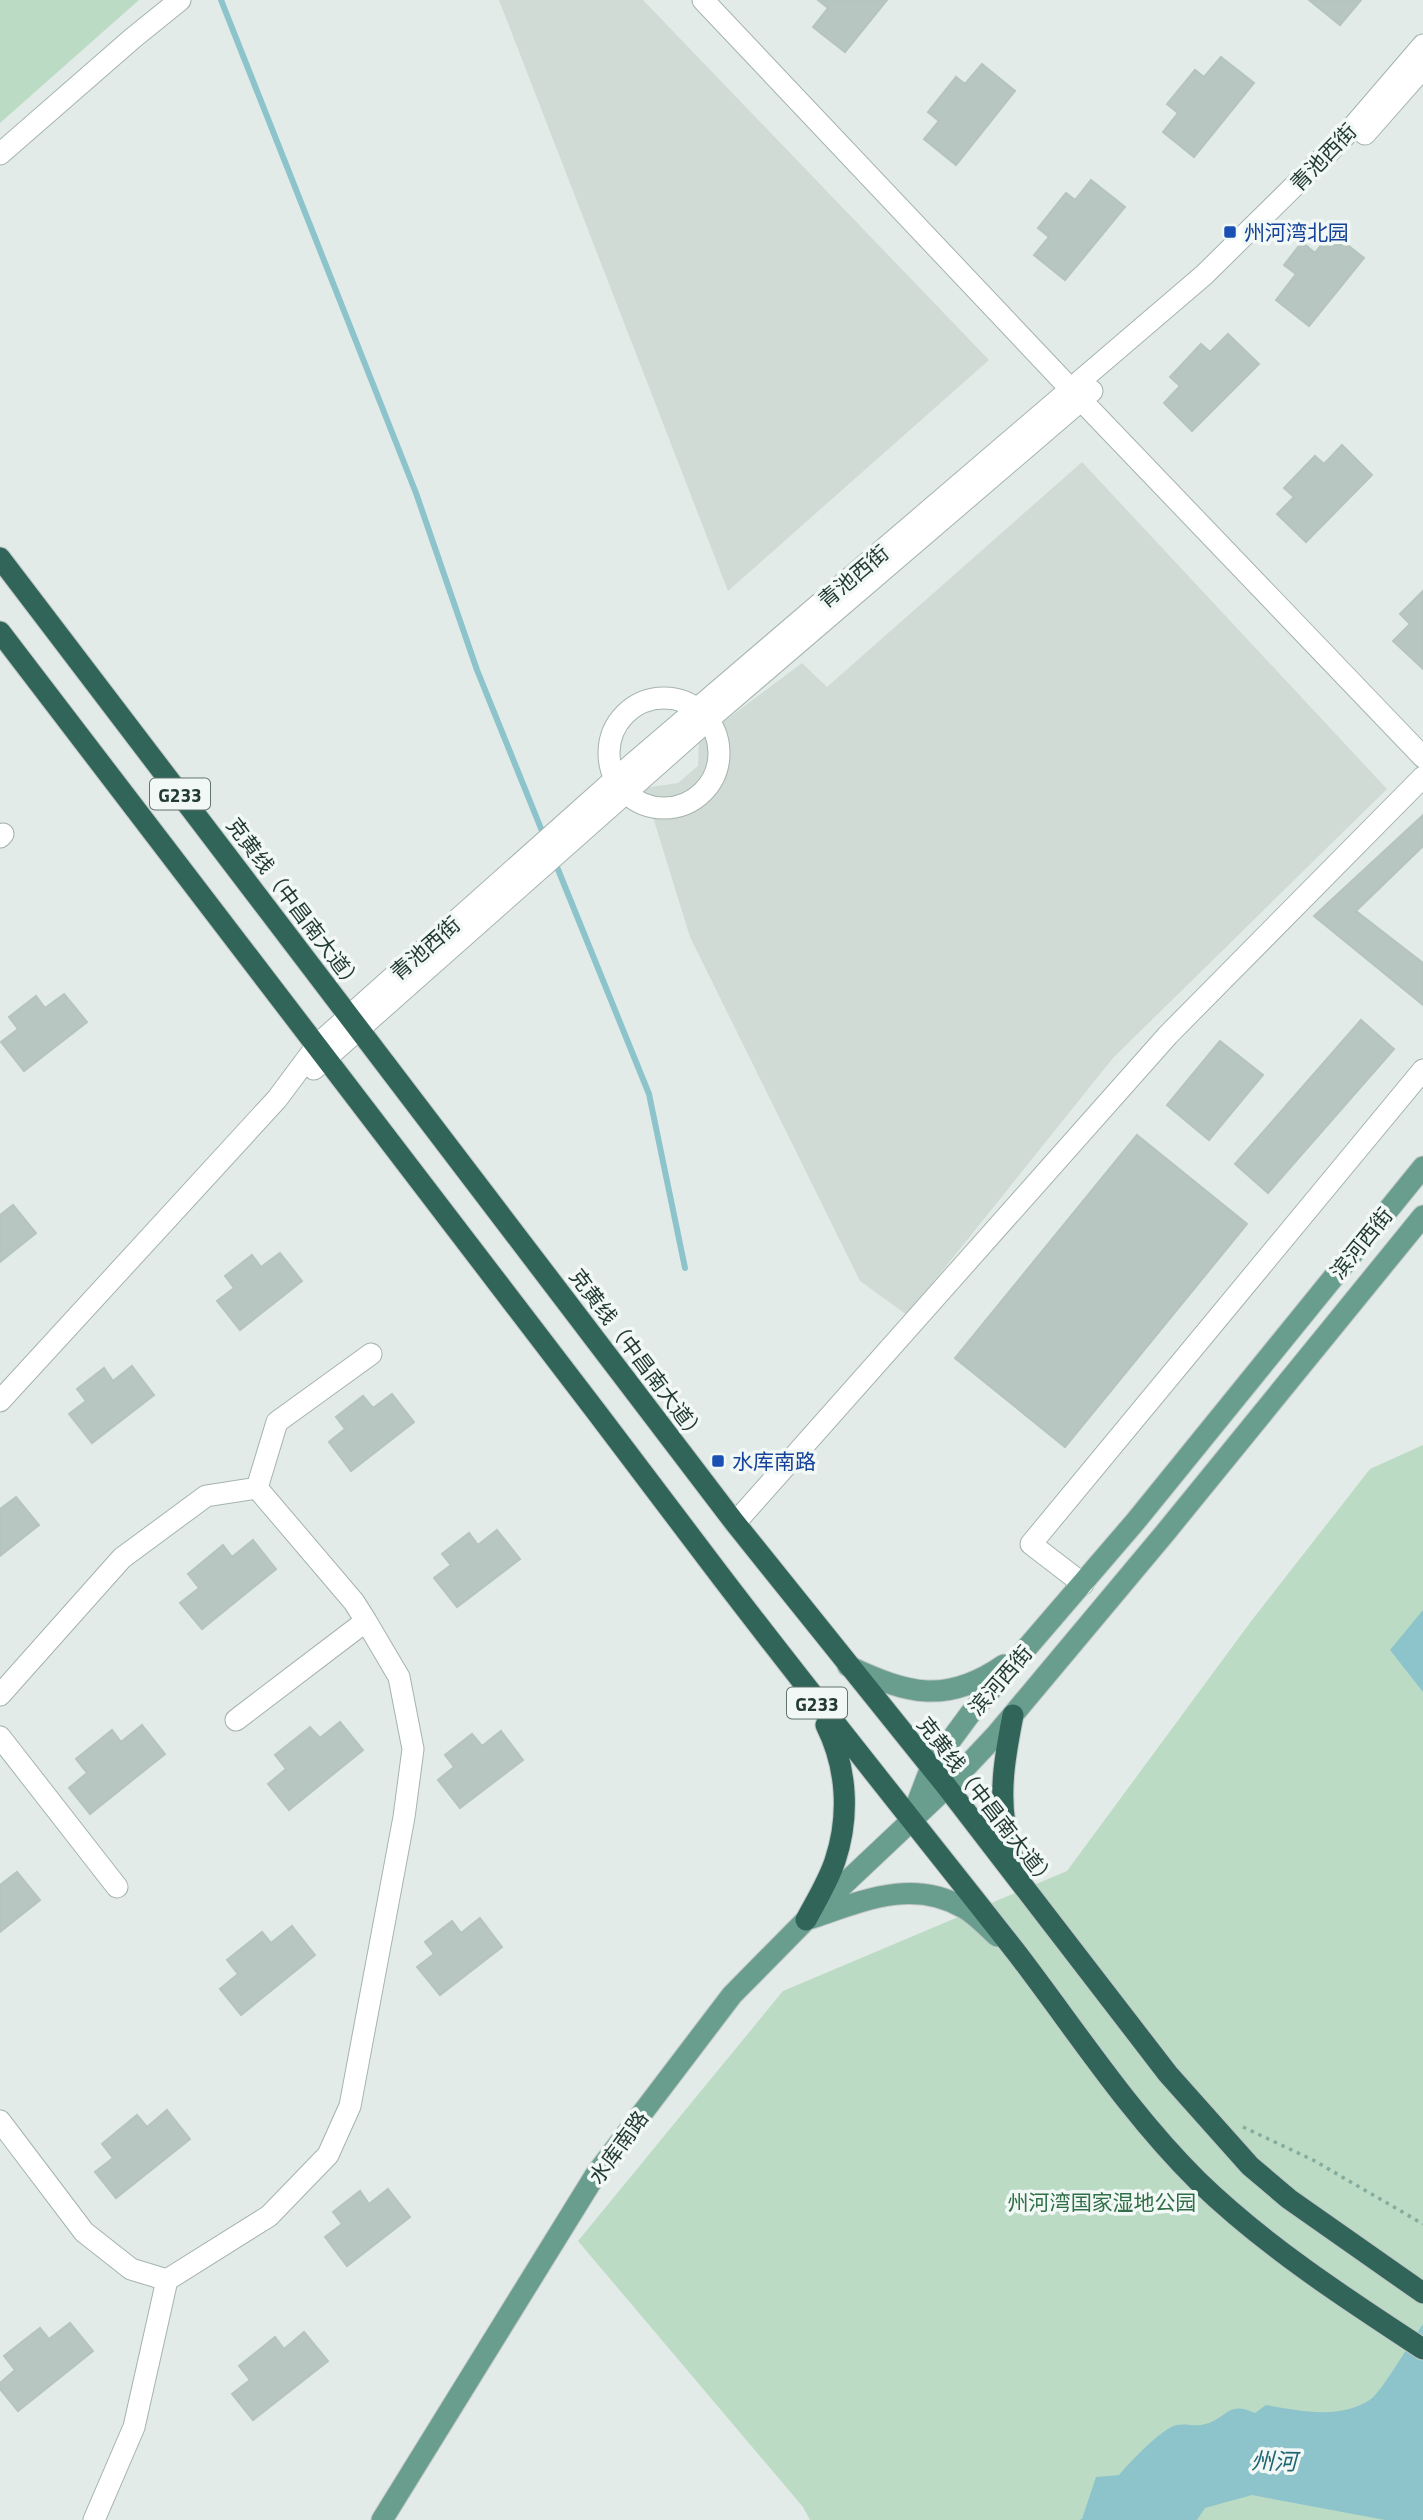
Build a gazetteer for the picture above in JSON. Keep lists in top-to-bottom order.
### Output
{
  "streets": {
    "highway": ["G233", "克黄线（中昌南大道）"],
    "main road": ["滨河西街", "水库南路"],
    "street": ["青池西街"]
  },
  "crossings": [
    ["青池西街", "G233"],
    ["青池西街", "克黄线（中昌南大道）"],
    ["G233", "滨河西街"],
    ["G233", "水库南路"],
    ["克黄线（中昌南大道）", "滨河西街"],
    ["滨河西街", "水库南路"]
  ],
  "water": ["州河"],
  "parks": ["州河湾国家湿地公园"],
  "places": {
    "transit": ["州河湾北园", "水库南路"]
  }
}
